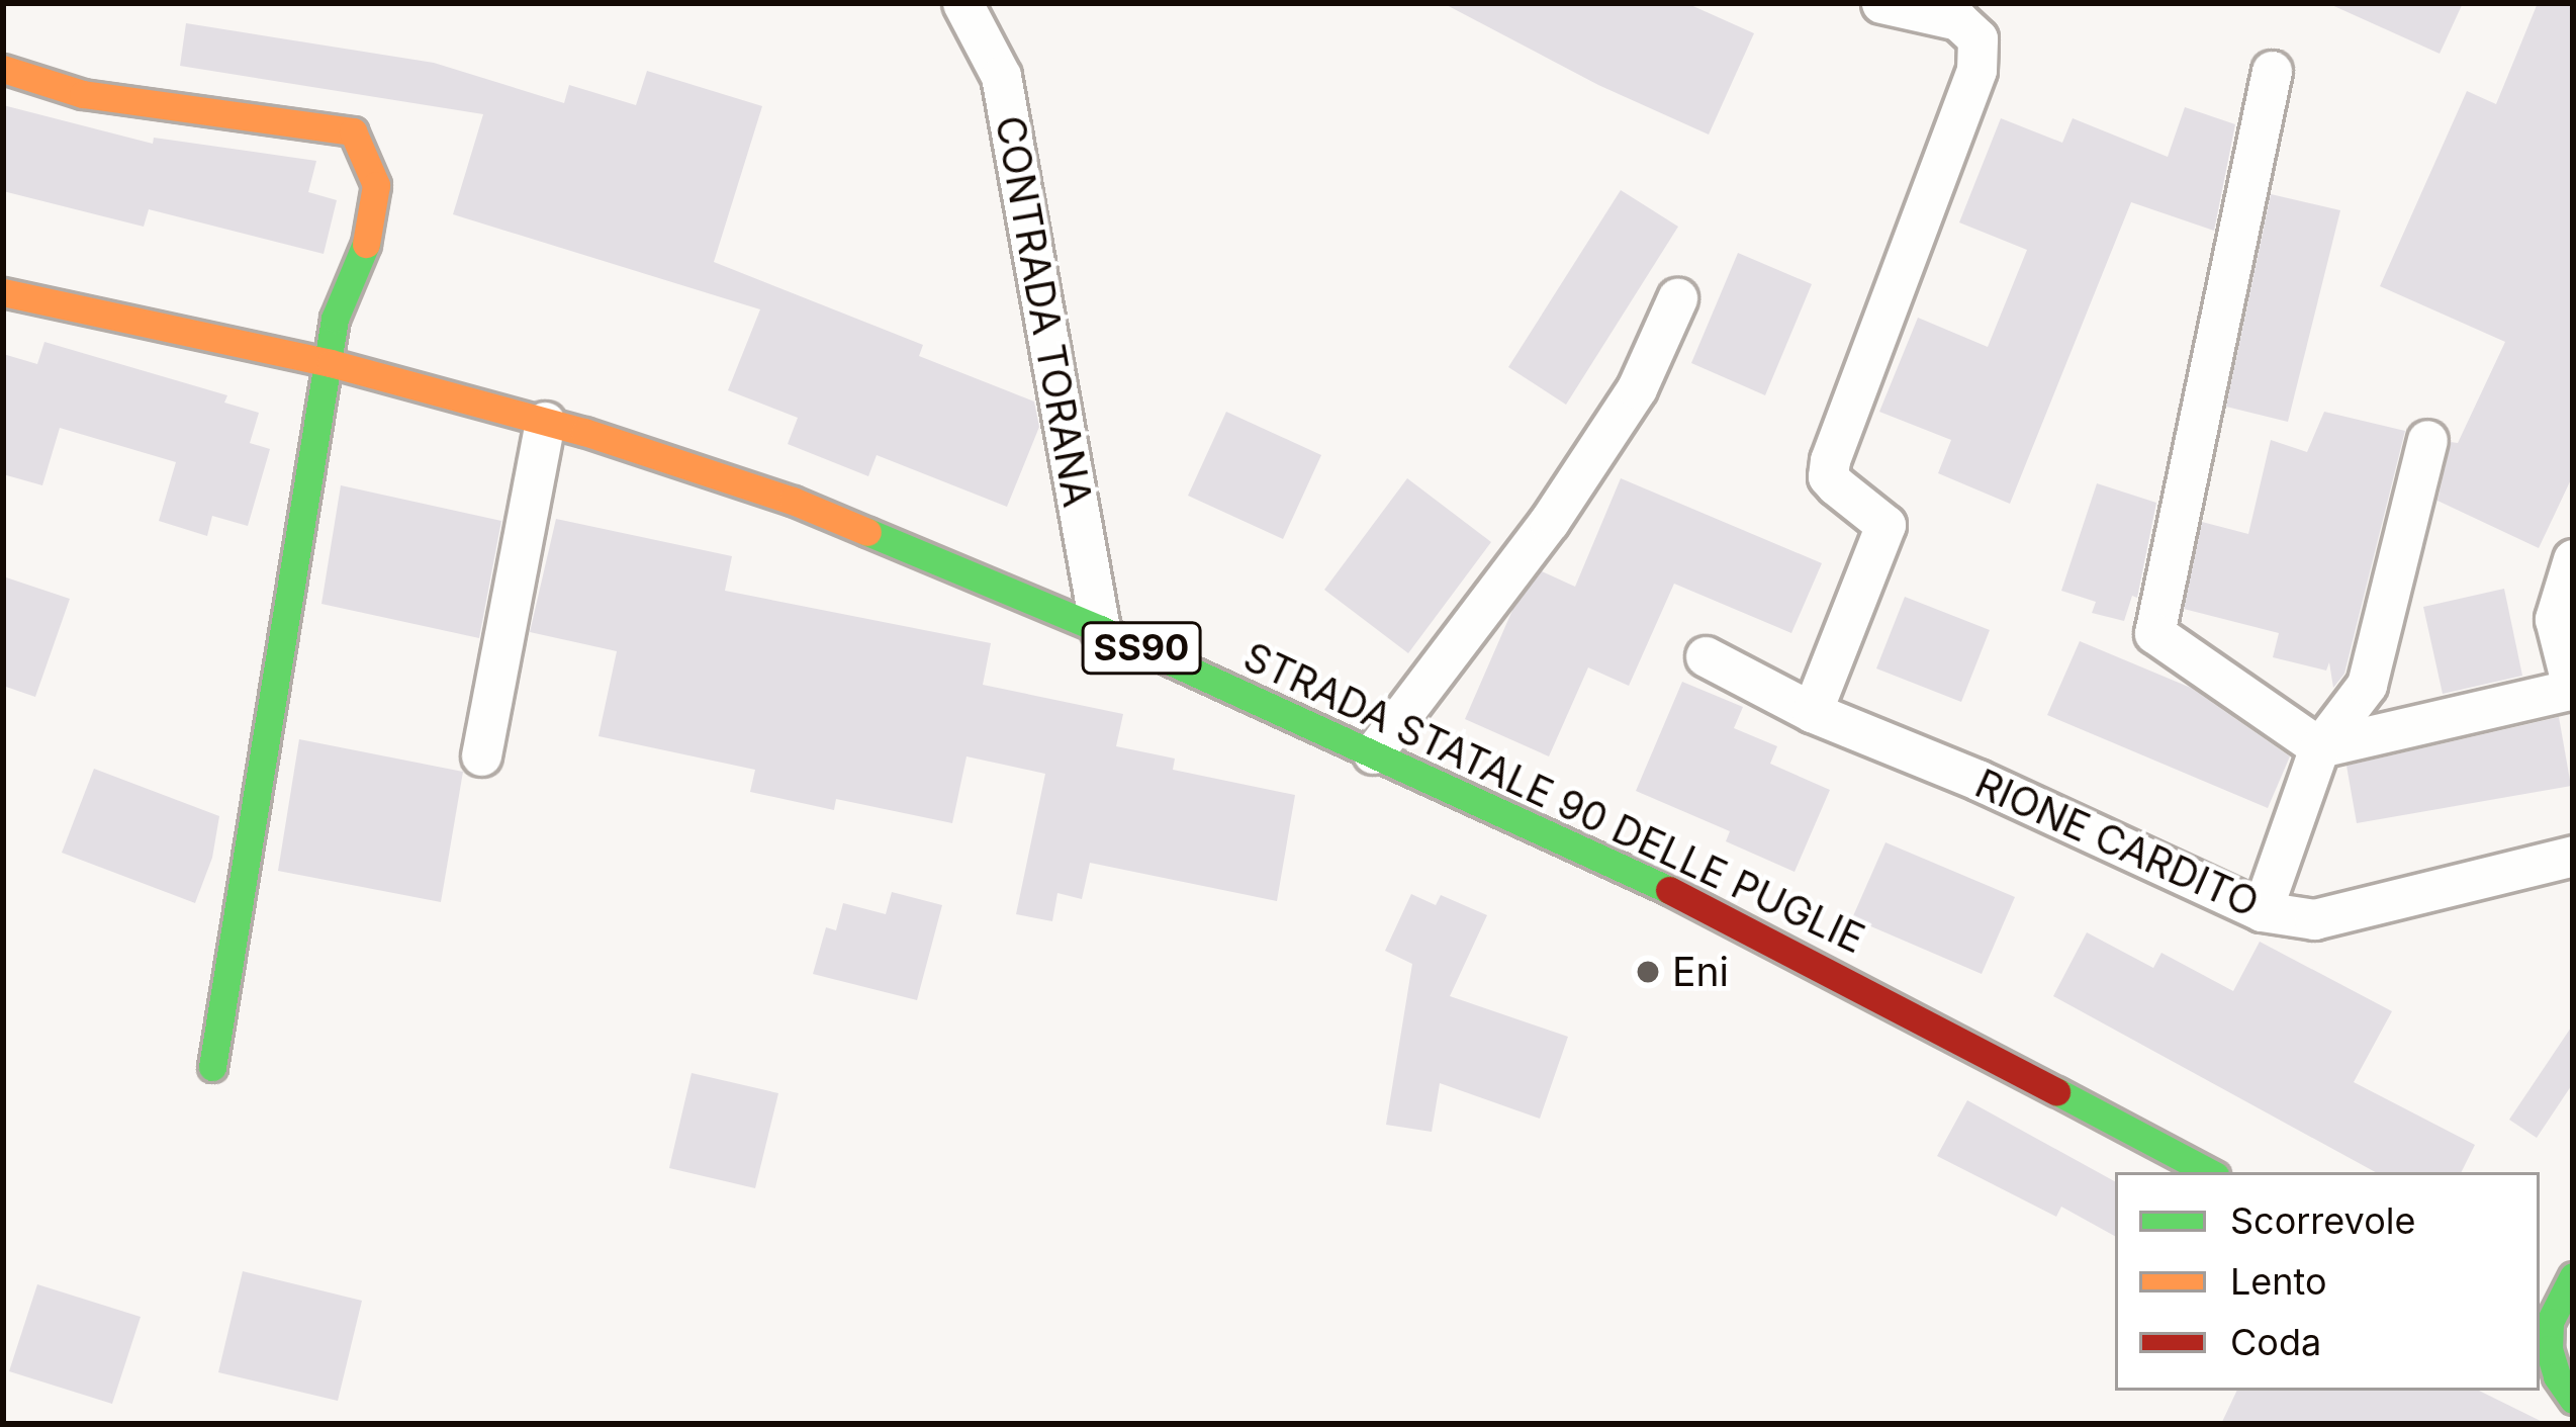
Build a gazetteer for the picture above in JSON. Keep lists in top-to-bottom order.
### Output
{
  "streets": {
    "main road": ["SS90", "STRADA STATALE 90 DELLE PUGLIE"],
    "street": ["CONTRADA TORANA", "RIONE CARDITO"]
  },
  "crossings": [
    ["CONTRADA TORANA", "STRADA STATALE 90 DELLE PUGLIE"]
  ],
  "places": ["Eni"],
  "legend": ["Scorrevole", "Lento", "Coda"]
}
